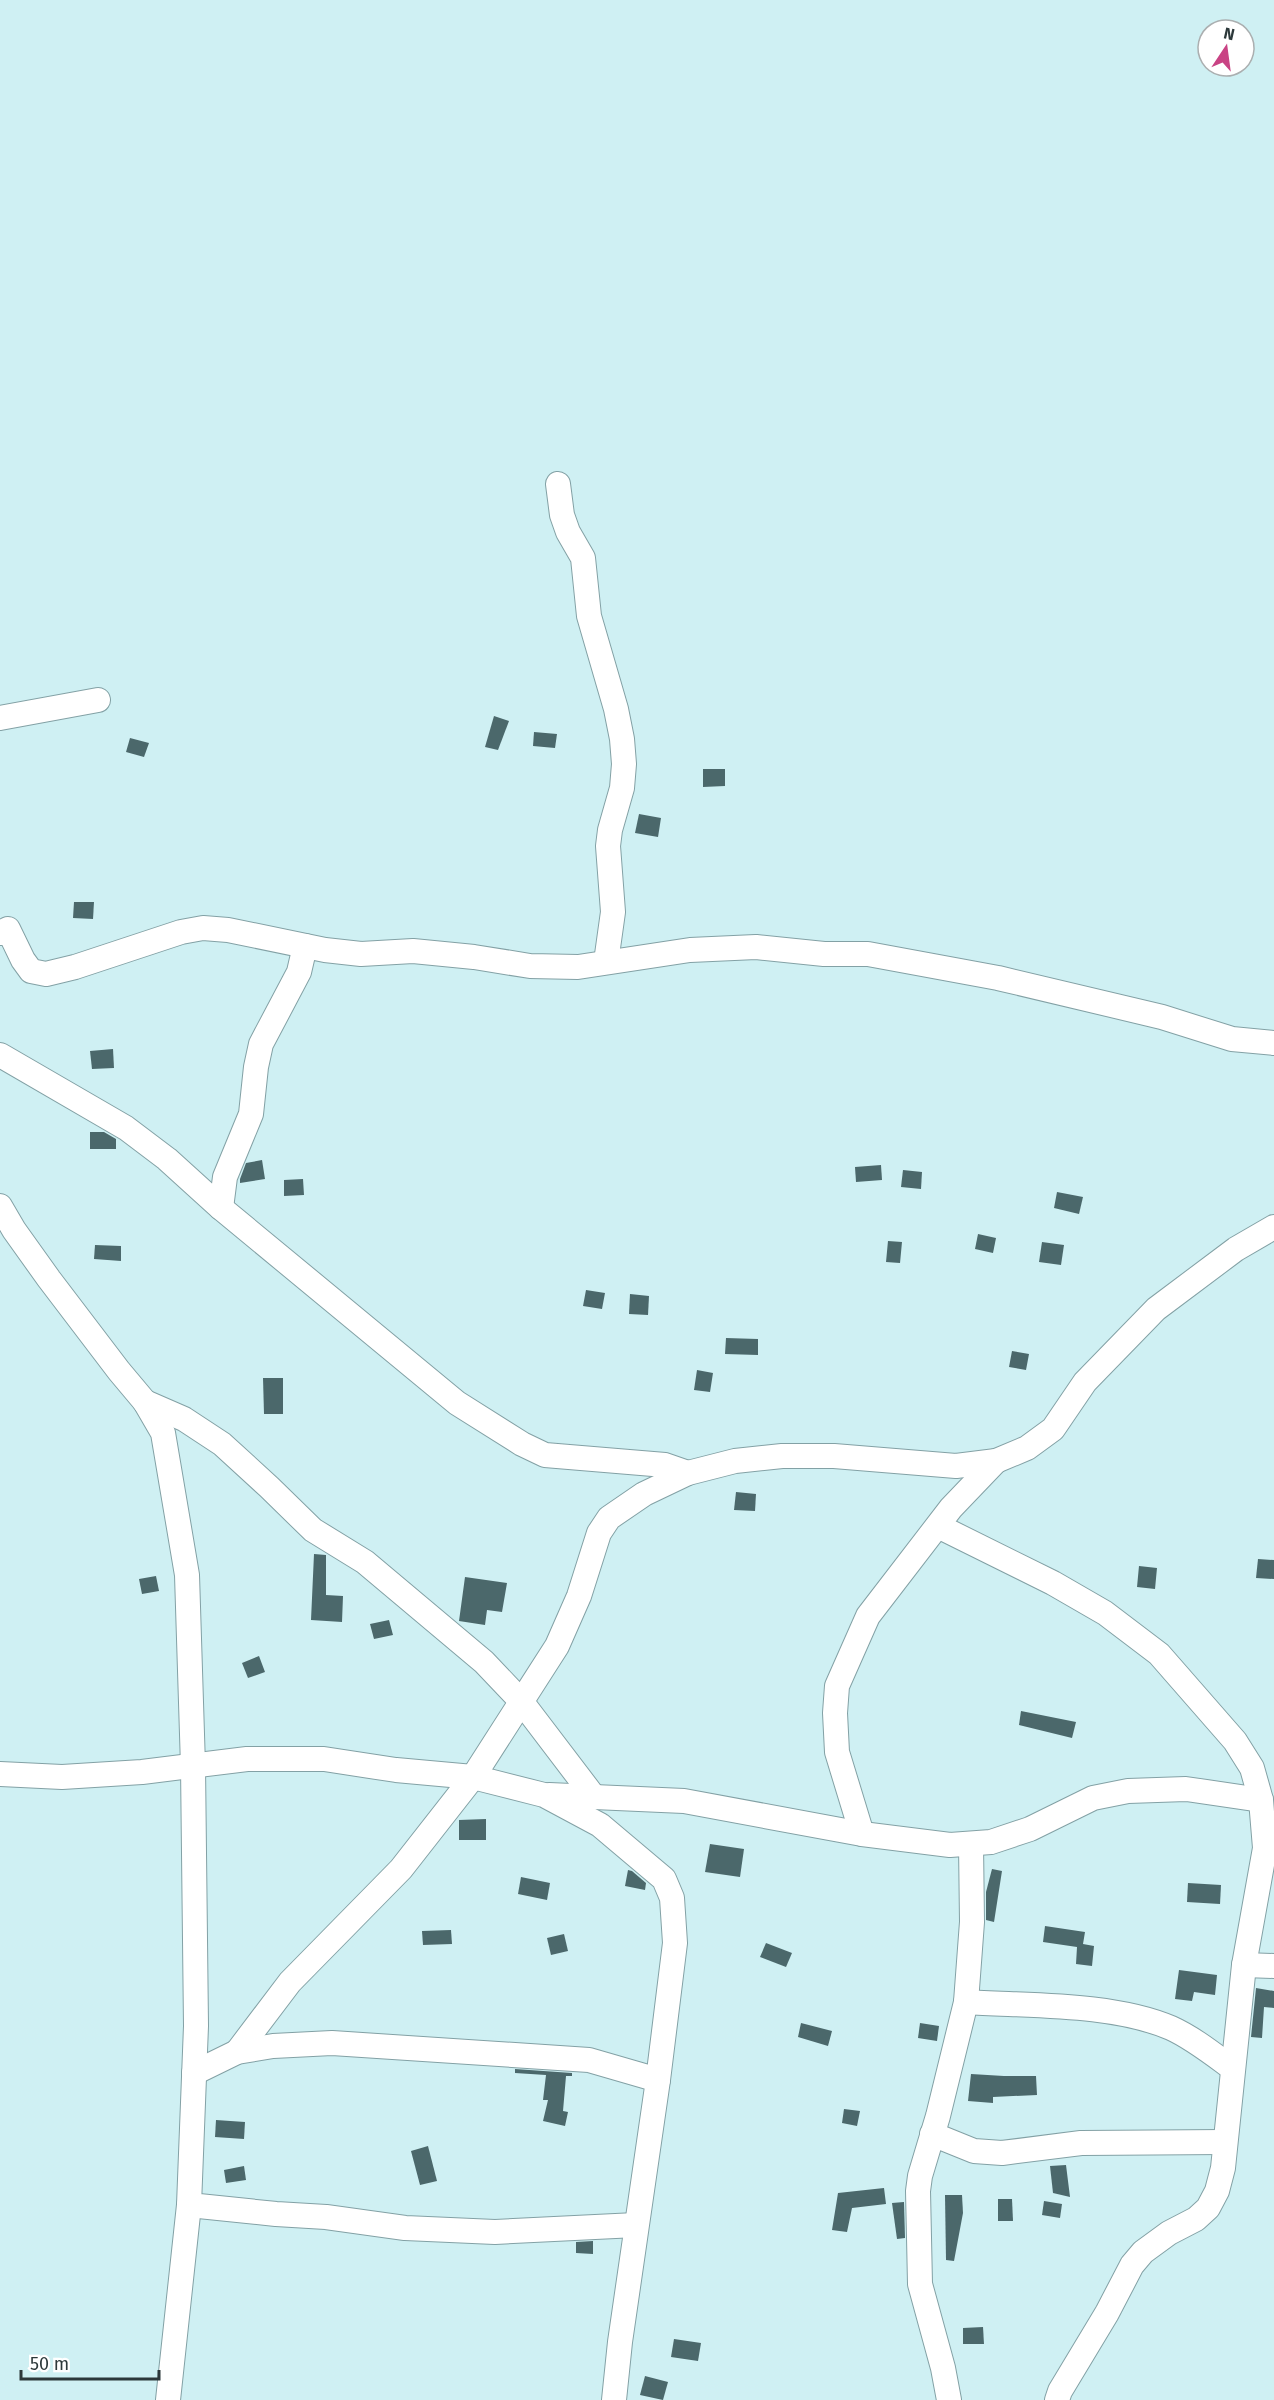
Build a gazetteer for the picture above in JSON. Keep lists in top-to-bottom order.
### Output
{
  "scale_bar": "50 m",
  "north": "top"
}
